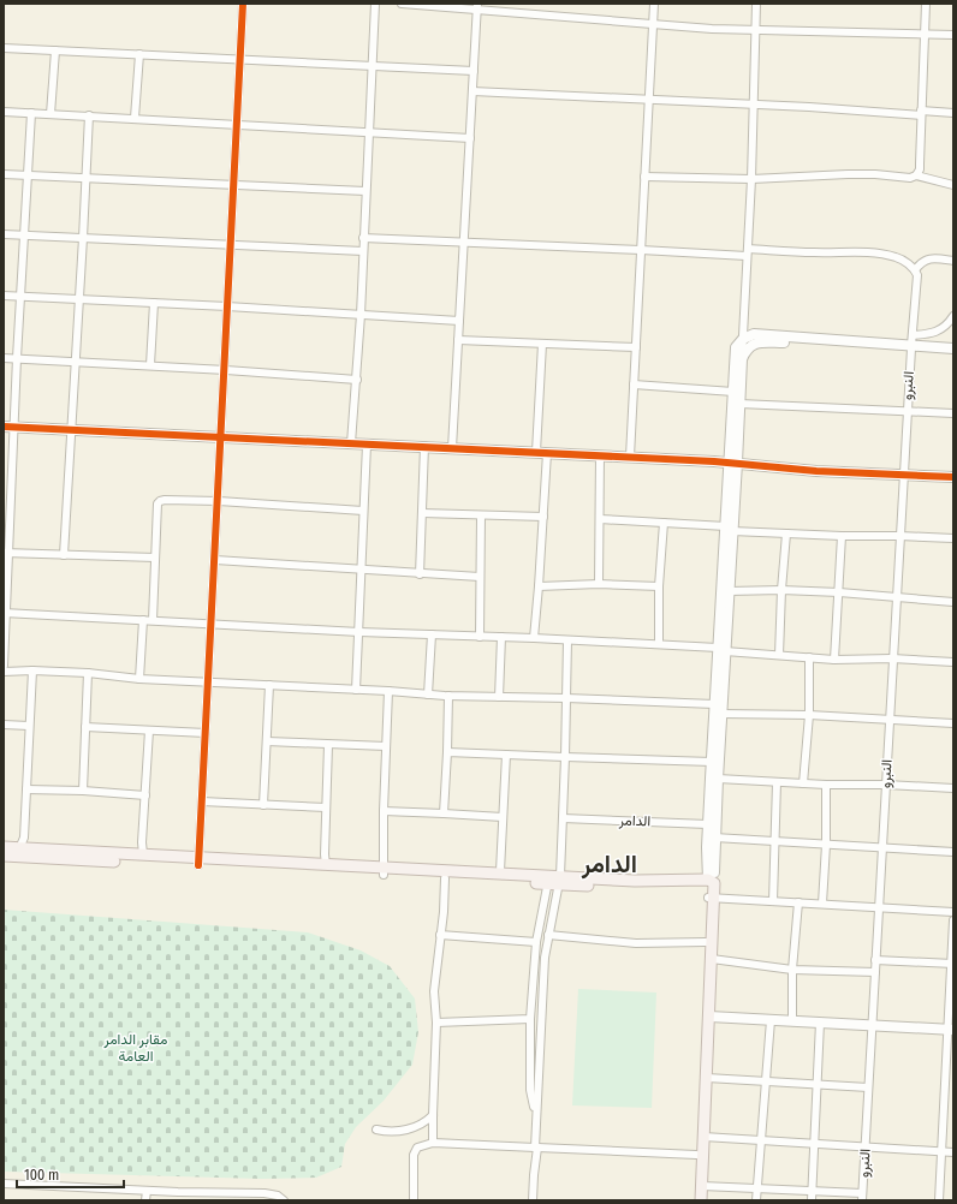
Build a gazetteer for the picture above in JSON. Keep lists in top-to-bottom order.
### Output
{
  "streets": {
    "street": ["النبرو", "الدامر"]
  },
  "districts": ["الدامر"],
  "parks": ["مقابر الدامر العامة"],
  "scale_bar": "100 m"
}
